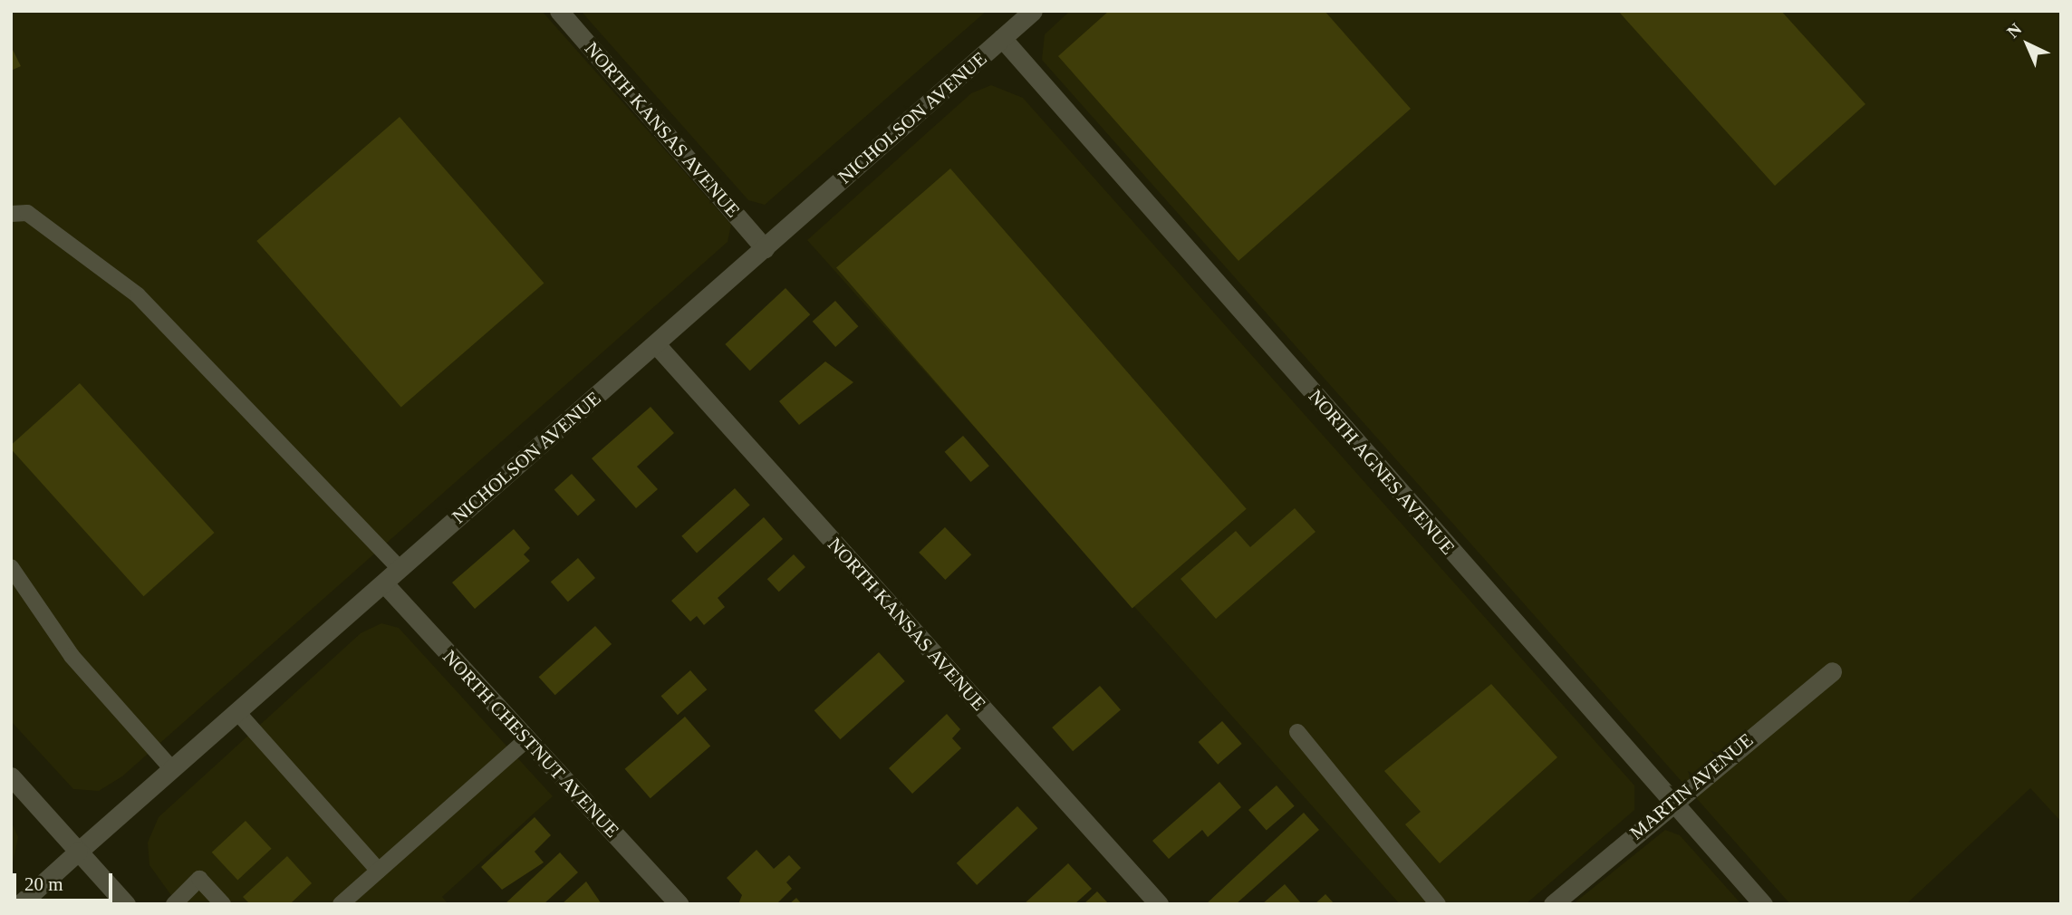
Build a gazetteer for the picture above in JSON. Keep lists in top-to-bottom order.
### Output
{
  "streets": {
    "street": [
      "NICHOLSON AVENUE",
      "NORTH KANSAS AVENUE",
      "NORTH AGNES AVENUE",
      "NORTH CHESTNUT AVENUE",
      "MARTIN AVENUE"
    ]
  },
  "crossings": [
    ["NICHOLSON AVENUE", "NORTH KANSAS AVENUE"],
    ["NICHOLSON AVENUE", "NORTH AGNES AVENUE"],
    ["NICHOLSON AVENUE", "NORTH CHESTNUT AVENUE"],
    ["NORTH AGNES AVENUE", "MARTIN AVENUE"]
  ],
  "scale_bar": "20 m",
  "north": "top left"
}
